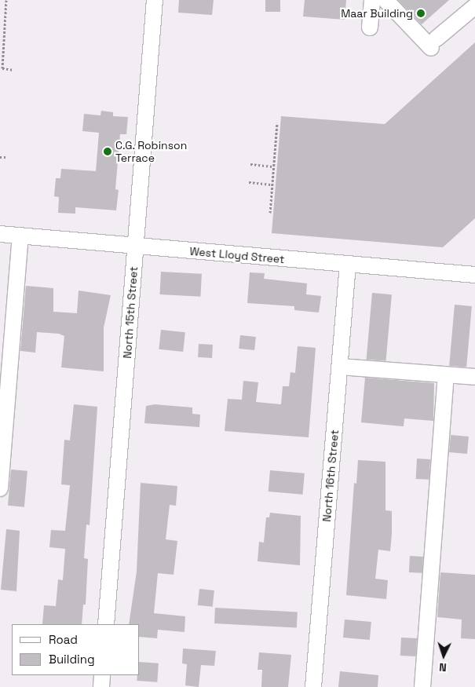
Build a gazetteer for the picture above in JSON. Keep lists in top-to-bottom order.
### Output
{
  "streets": {
    "street": ["West Lloyd Street", "North 15th Street", "North 16th Street"]
  },
  "crossings": [
    ["West Lloyd Street", "North 15th Street"],
    ["West Lloyd Street", "North 16th Street"]
  ],
  "places": ["Maar Building", "C.G. Robinson Terrace"],
  "legend": ["Road", "Building"],
  "north": "bottom"
}
